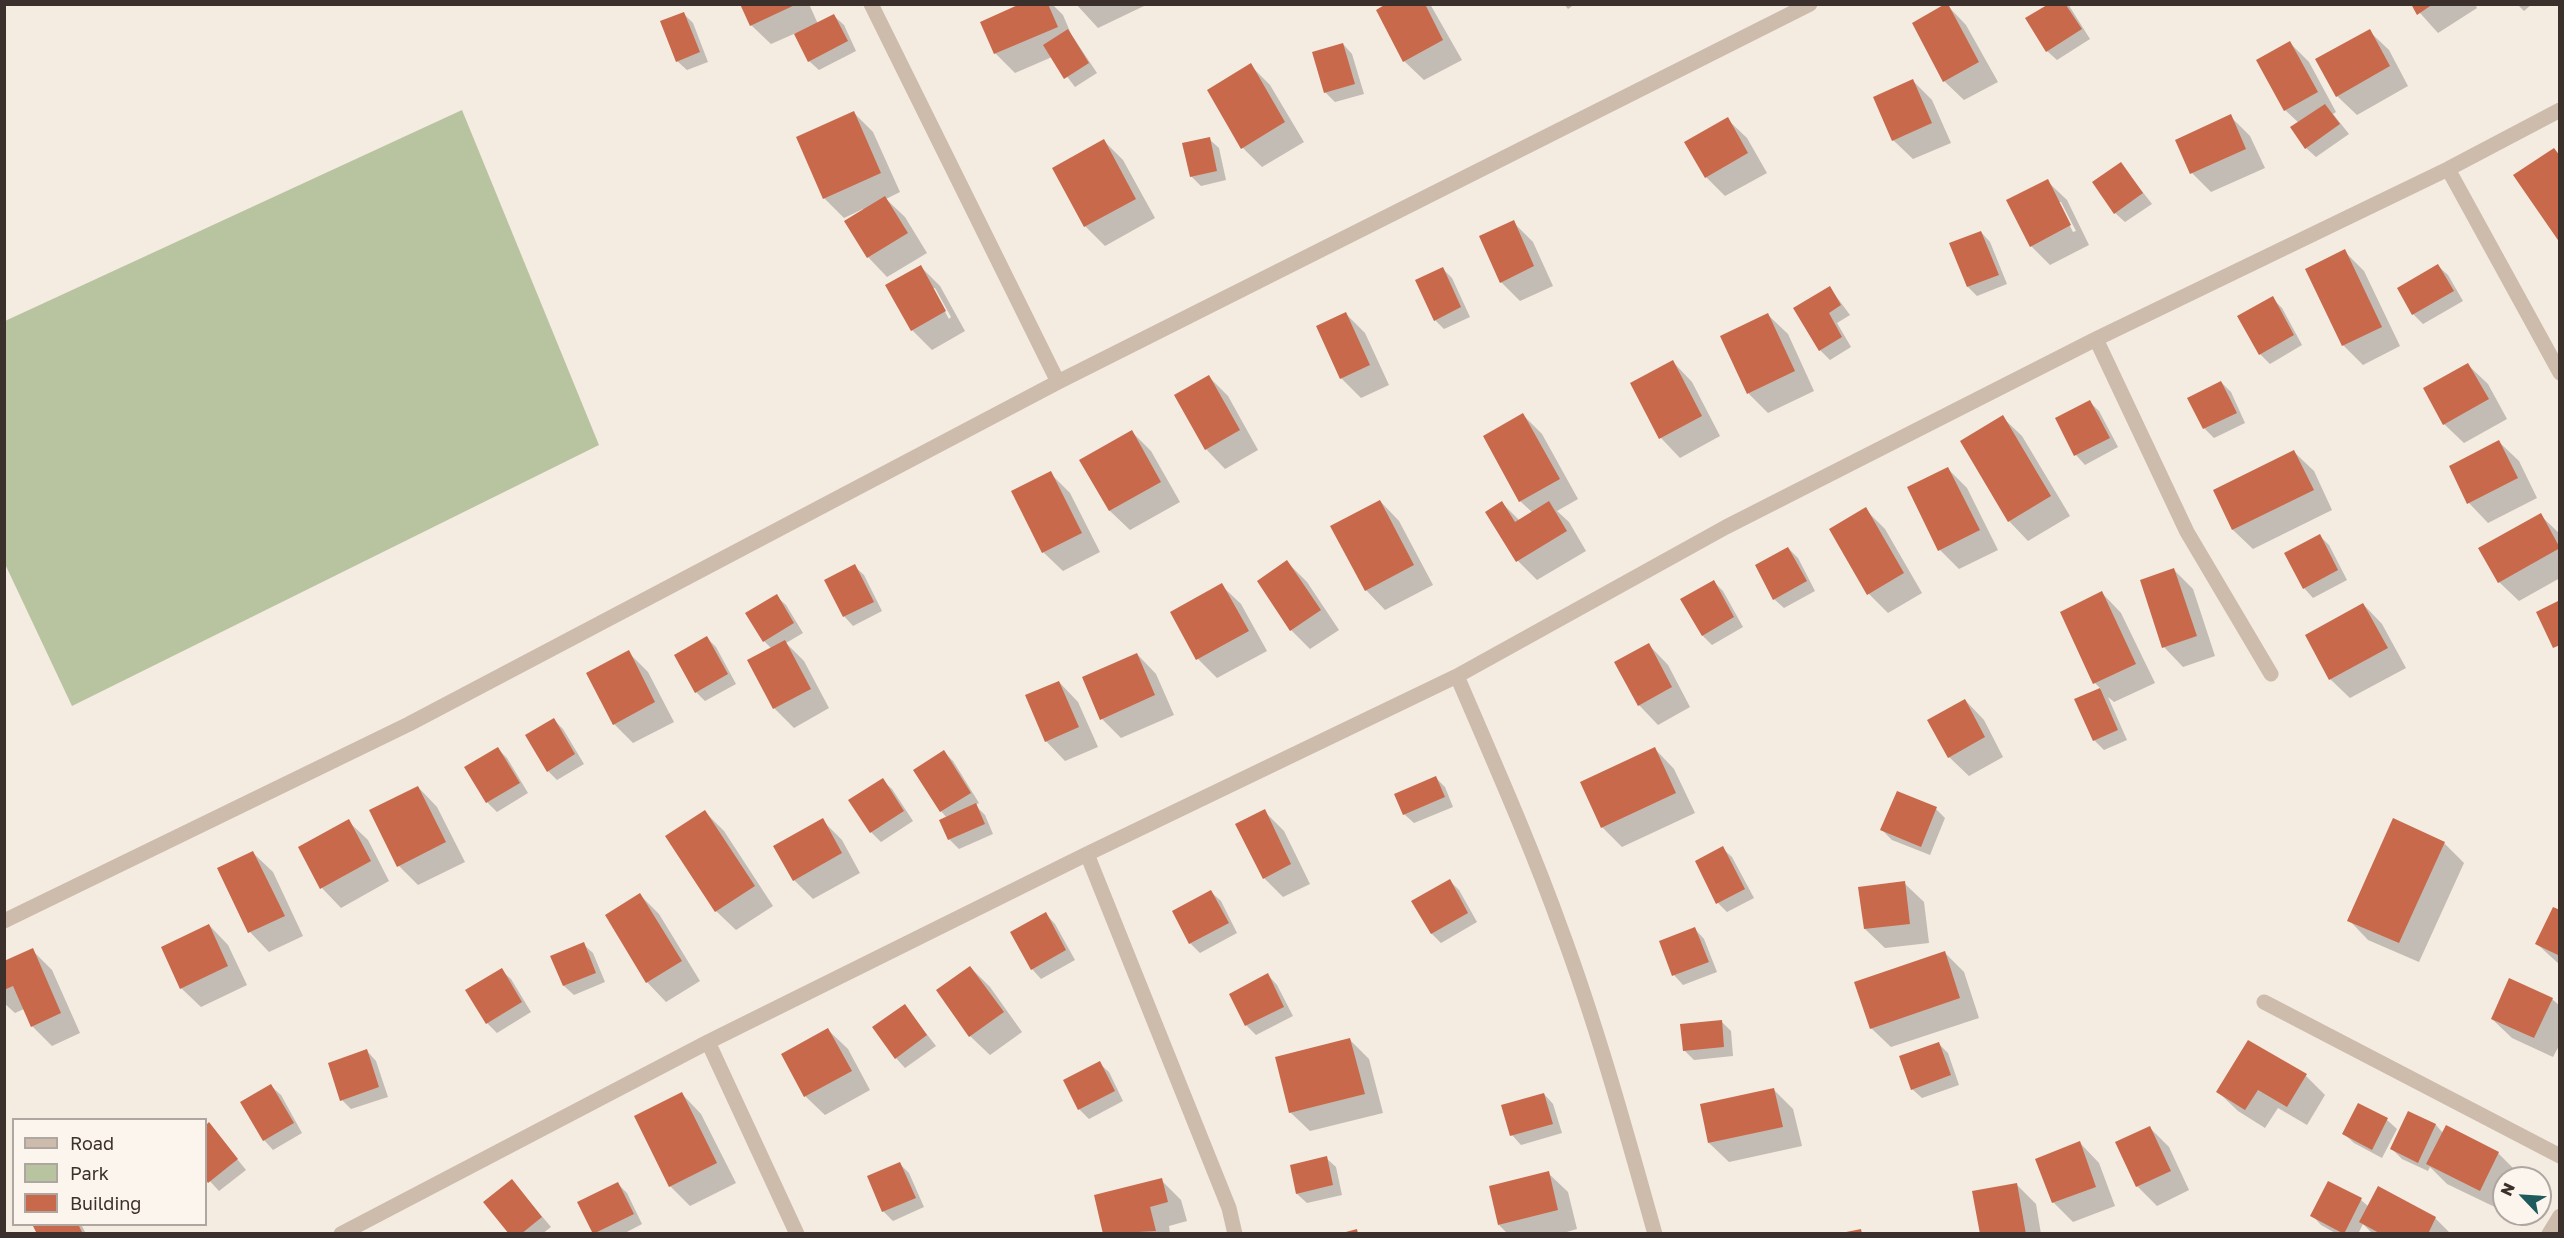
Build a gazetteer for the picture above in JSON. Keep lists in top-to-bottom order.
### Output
{
  "legend": ["Road", "Park", "Building"],
  "north": "top left"
}
